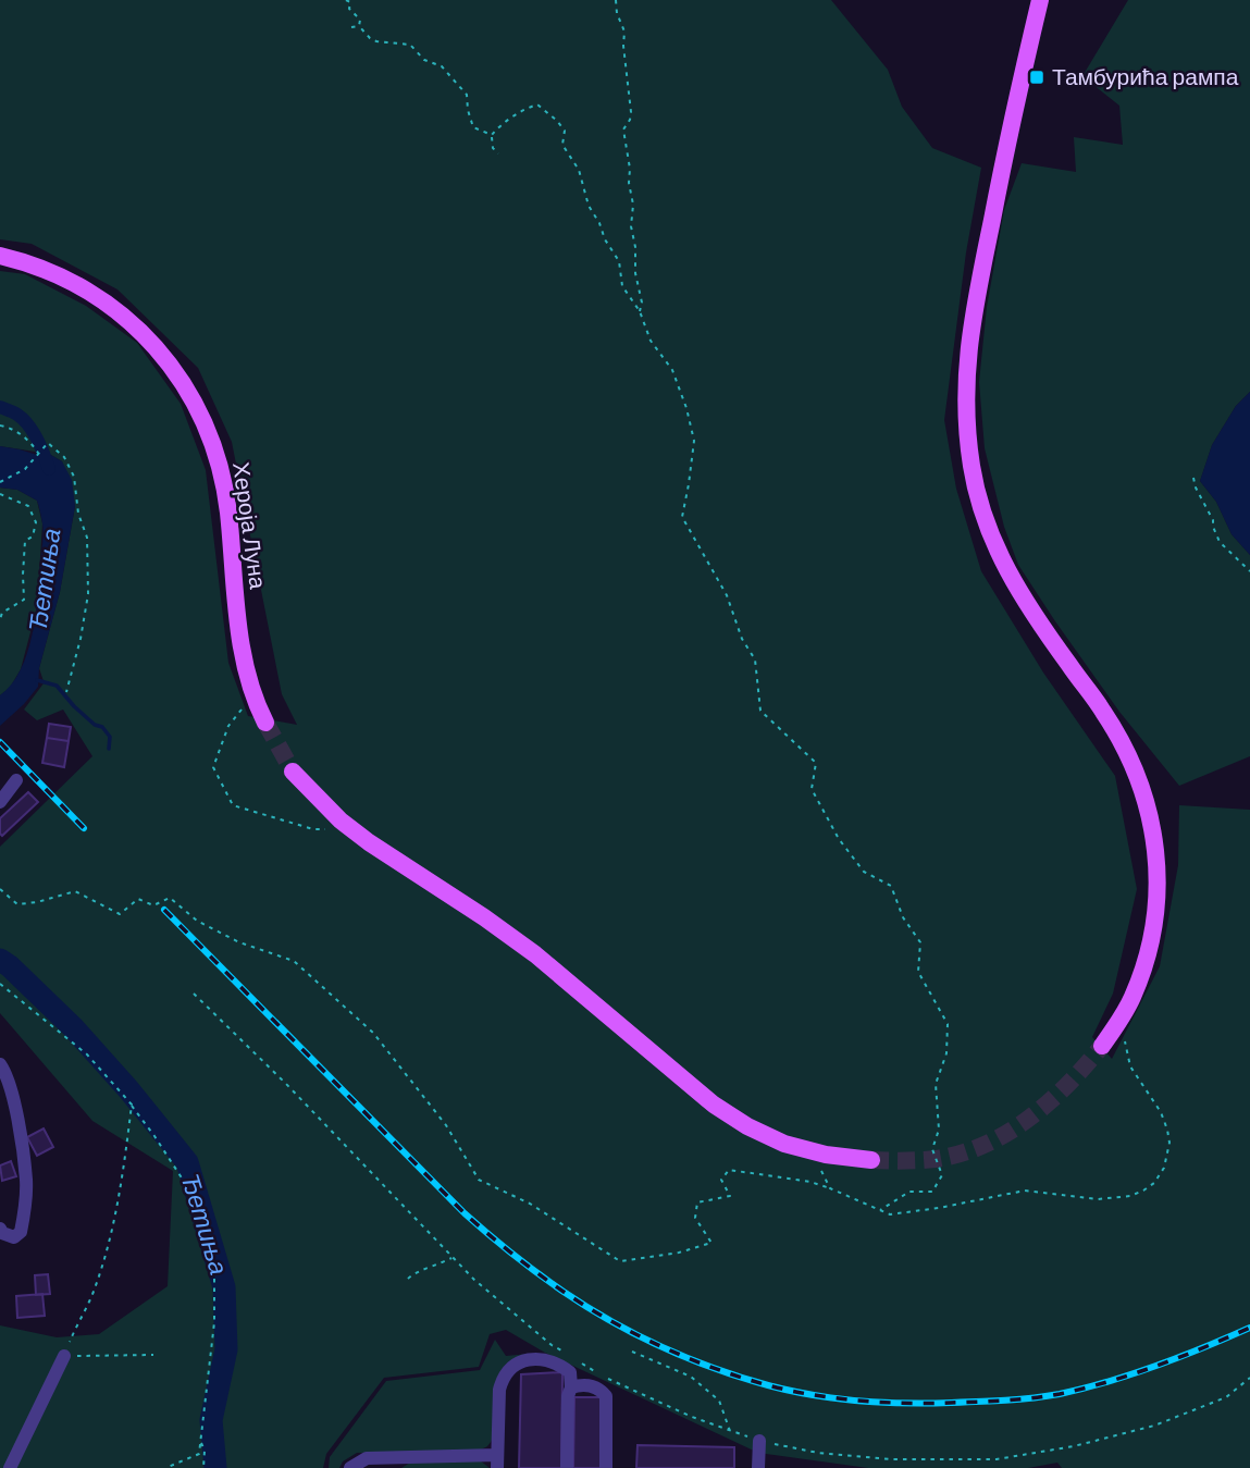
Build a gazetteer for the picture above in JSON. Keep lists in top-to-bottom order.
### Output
{
  "streets": {
    "main road": ["Хероја Луна"]
  },
  "water": ["Ђетиња"],
  "places": {
    "transit": ["Тамбурића рампа"]
  }
}
